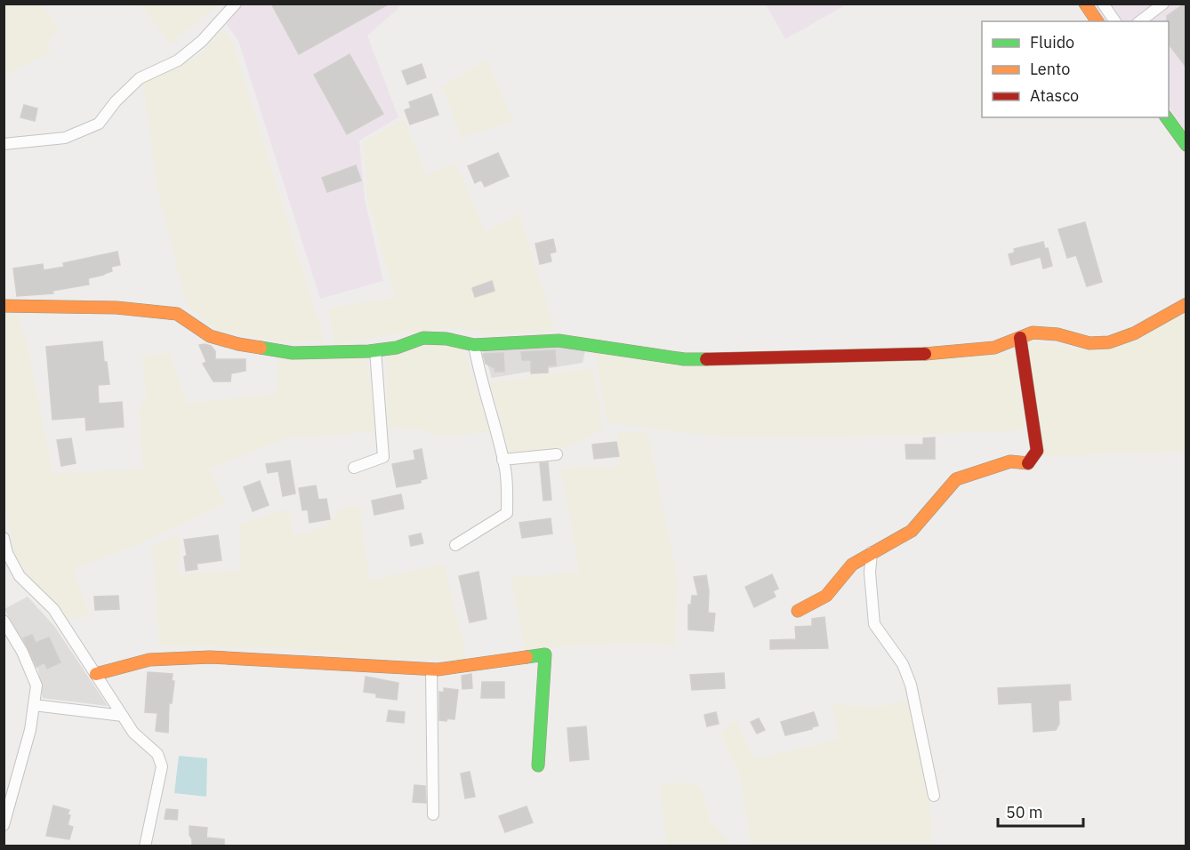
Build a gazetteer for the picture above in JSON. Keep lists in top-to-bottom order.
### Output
{
  "legend": ["Fluido", "Lento", "Atasco"],
  "scale_bar": "50 m"
}
